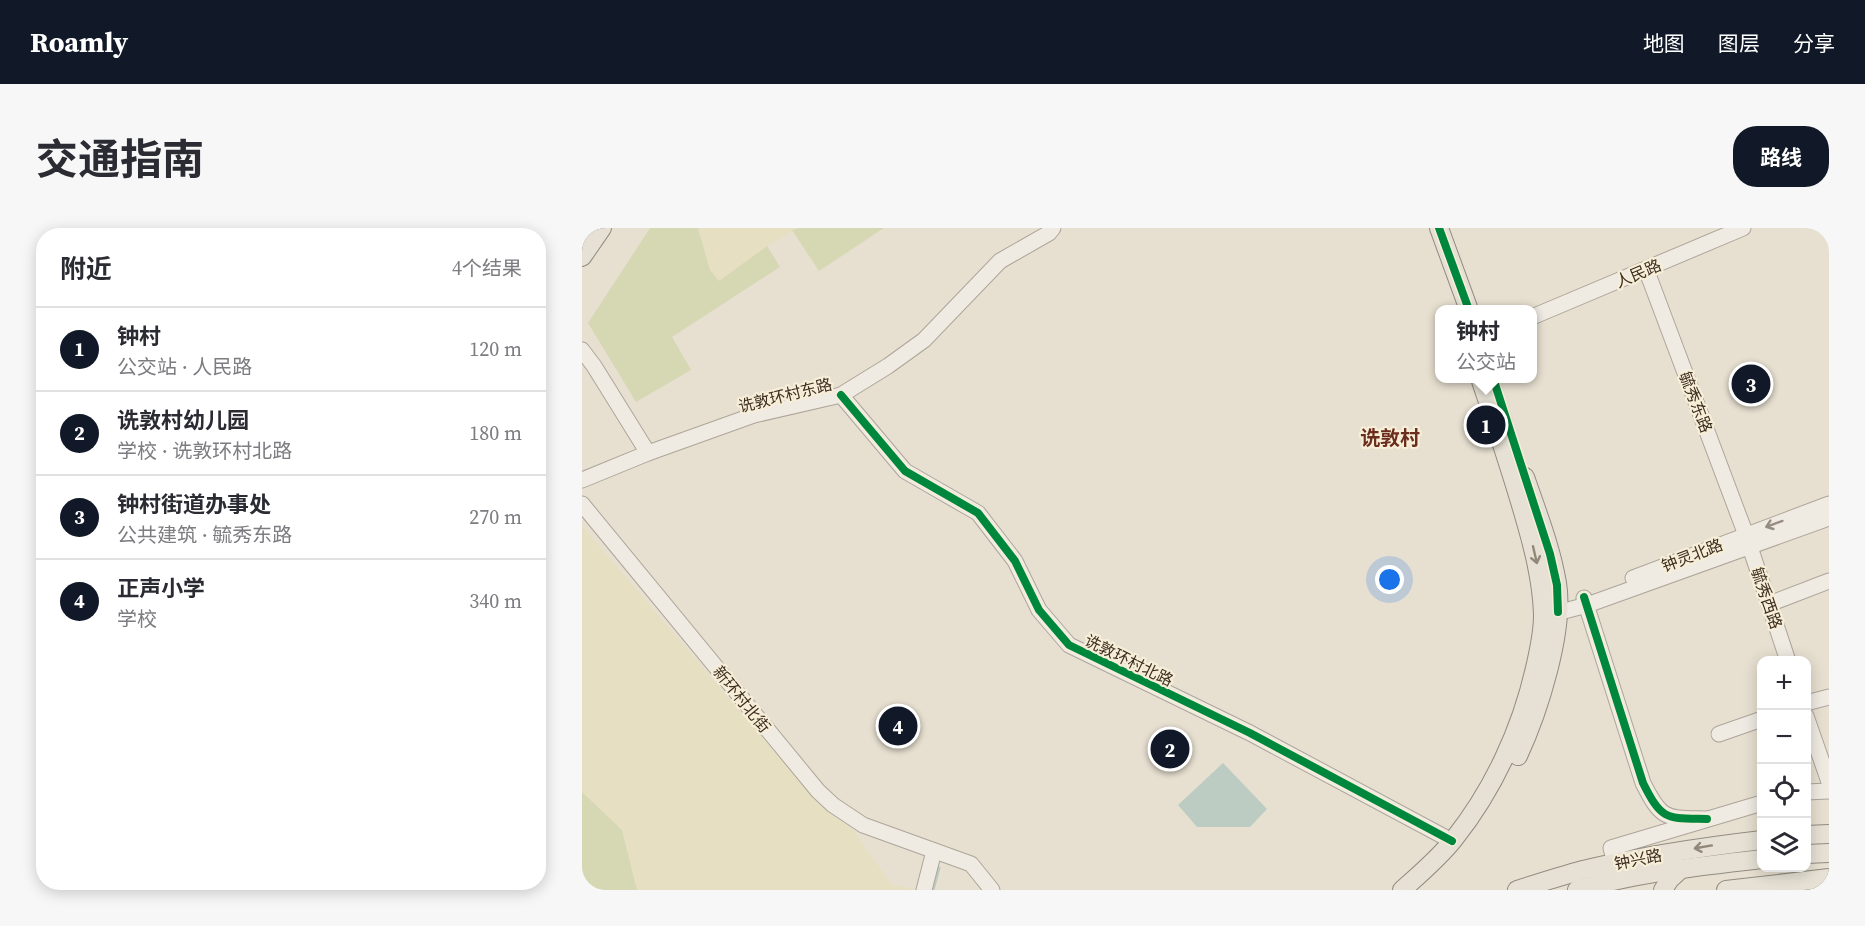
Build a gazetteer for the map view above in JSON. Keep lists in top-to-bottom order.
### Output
{
  "streets": {
    "main road": ["钟兴路"],
    "street": [
      "人民路",
      "诜敦环村东路",
      "毓秀东路",
      "钟灵北路",
      "毓秀西路",
      "诜敦环村北路",
      "新环村北街"
    ]
  },
  "crossings": [
    ["人民路", "毓秀东路"],
    ["诜敦环村东路", "诜敦环村北路"],
    ["毓秀东路", "钟灵北路"],
    ["毓秀东路", "毓秀西路"],
    ["钟灵北路", "毓秀西路"]
  ],
  "districts": ["诜敦村"],
  "page": {
    "header": "Roamly",
    "nav": ["地图", "图层", "分享"],
    "title": "交通指南",
    "buttons": "路线",
    "heading": ["附近", "4个结果"],
    "popup": ["钟村", "公交站"],
    "list": [
      {
        "mark": "1",
        "name": "钟村",
        "note": "公交站 · 人民路",
        "value": "120 m"
      },
      {
        "mark": "2",
        "name": "诜敦村幼儿园",
        "note": "学校 · 诜敦环村北路",
        "value": "180 m"
      },
      {
        "mark": "3",
        "name": "钟村街道办事处",
        "note": "公共建筑 · 毓秀东路",
        "value": "270 m"
      },
      {
        "mark": "4",
        "name": "正声小学",
        "note": "学校",
        "value": "340 m"
      }
    ],
    "pins": [
      "3",
      "1",
      "4",
      "2"
    ],
    "map_buttons": ["+", "−"]
  }
}
